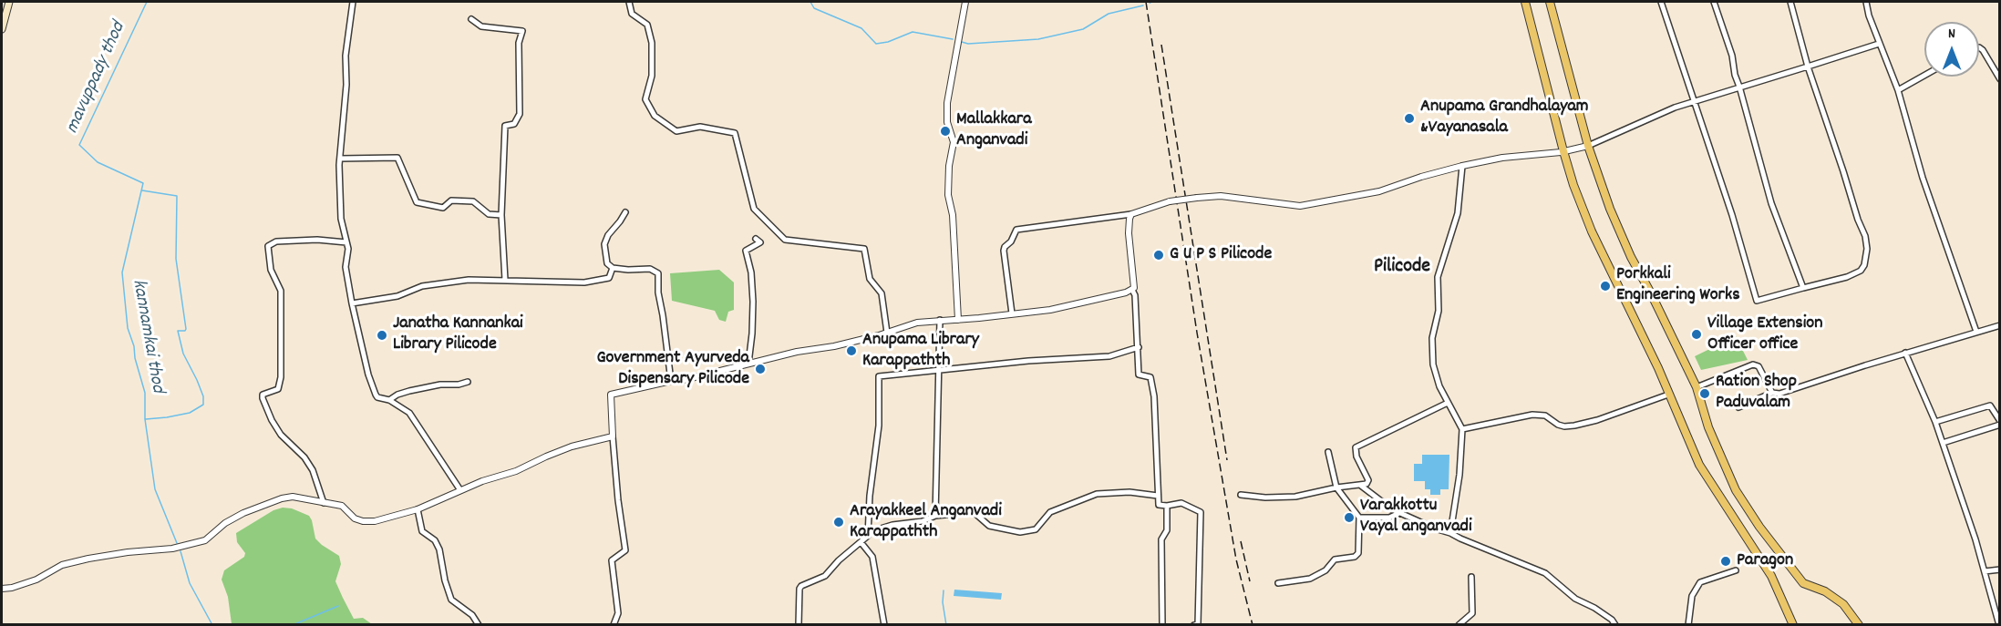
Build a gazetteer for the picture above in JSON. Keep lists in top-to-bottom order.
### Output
{
  "districts": ["Pilicode"],
  "water": ["mavuppady thod", "kannamkai thod"],
  "places": [
    "Anupama Grandhalayam &Vayanasala",
    "Mallakkara Anganvadi",
    "G U P S Pilicode",
    "Porkkali Engineering Works",
    "Village Extension Officer office",
    "Janatha Kannankai Library Pilicode",
    "Anupama Library Karappathth",
    "Government Ayurveda Dispensary Pilicode",
    "Ration Shop Paduvalam",
    "Varakkottu Vayal anganvadi",
    "Arayakkeel Anganvadi Karappathth",
    "Paragon"
  ],
  "north": "top"
}
